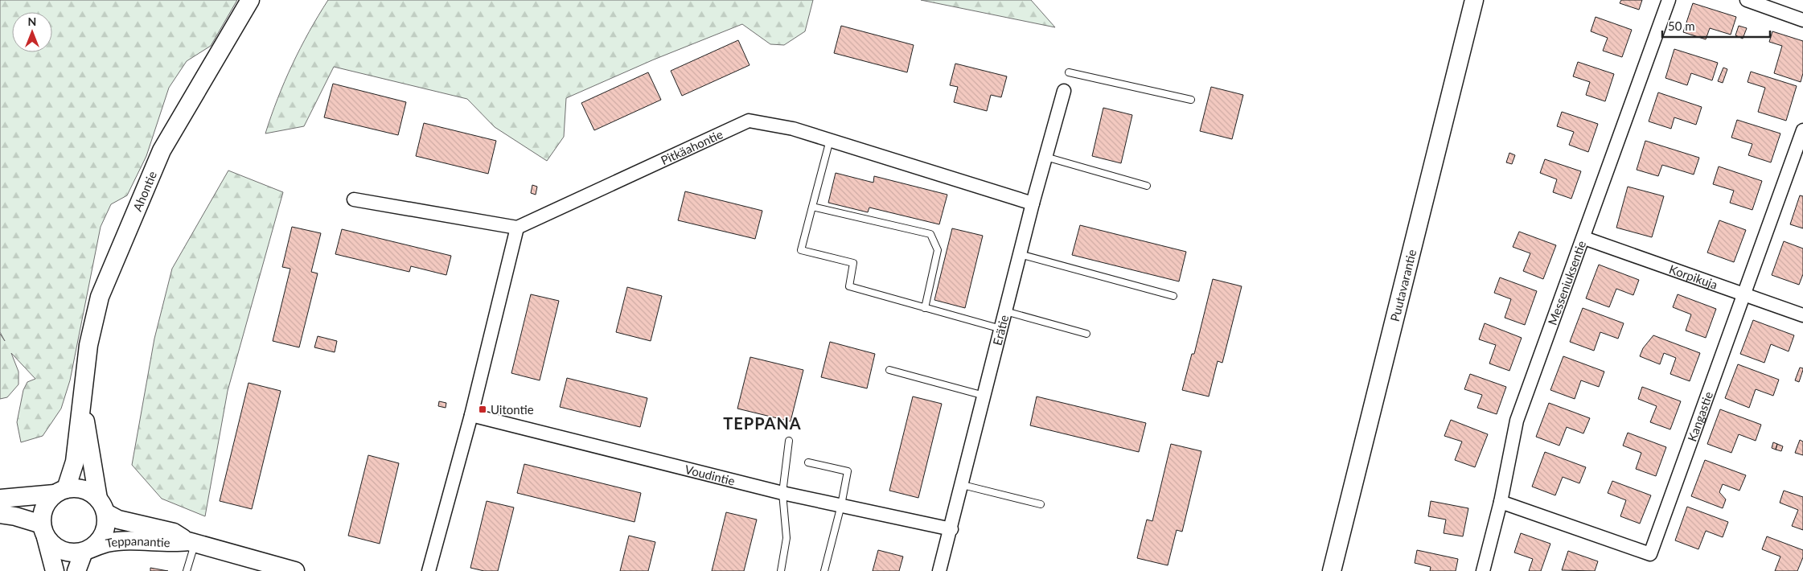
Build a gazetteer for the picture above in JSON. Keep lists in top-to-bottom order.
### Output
{
  "streets": {
    "street": [
      "Pitkäahontie",
      "Ahontie",
      "Korpikuja",
      "Messeniuksentie",
      "Puutavarantie",
      "Erätie",
      "Kangastie",
      "Voudintie",
      "Teppanantie"
    ]
  },
  "crossings": [
    ["Pitkäahontie", "Erätie"],
    ["Ahontie", "Teppanantie"],
    ["Korpikuja", "Messeniuksentie"],
    ["Korpikuja", "Kangastie"],
    ["Messeniuksentie", "Kangastie"],
    ["Erätie", "Voudintie"]
  ],
  "districts": ["TEPPANA"],
  "places": {
    "transit": ["Uitontie"]
  },
  "scale_bar": "50 m",
  "north": "top"
}
